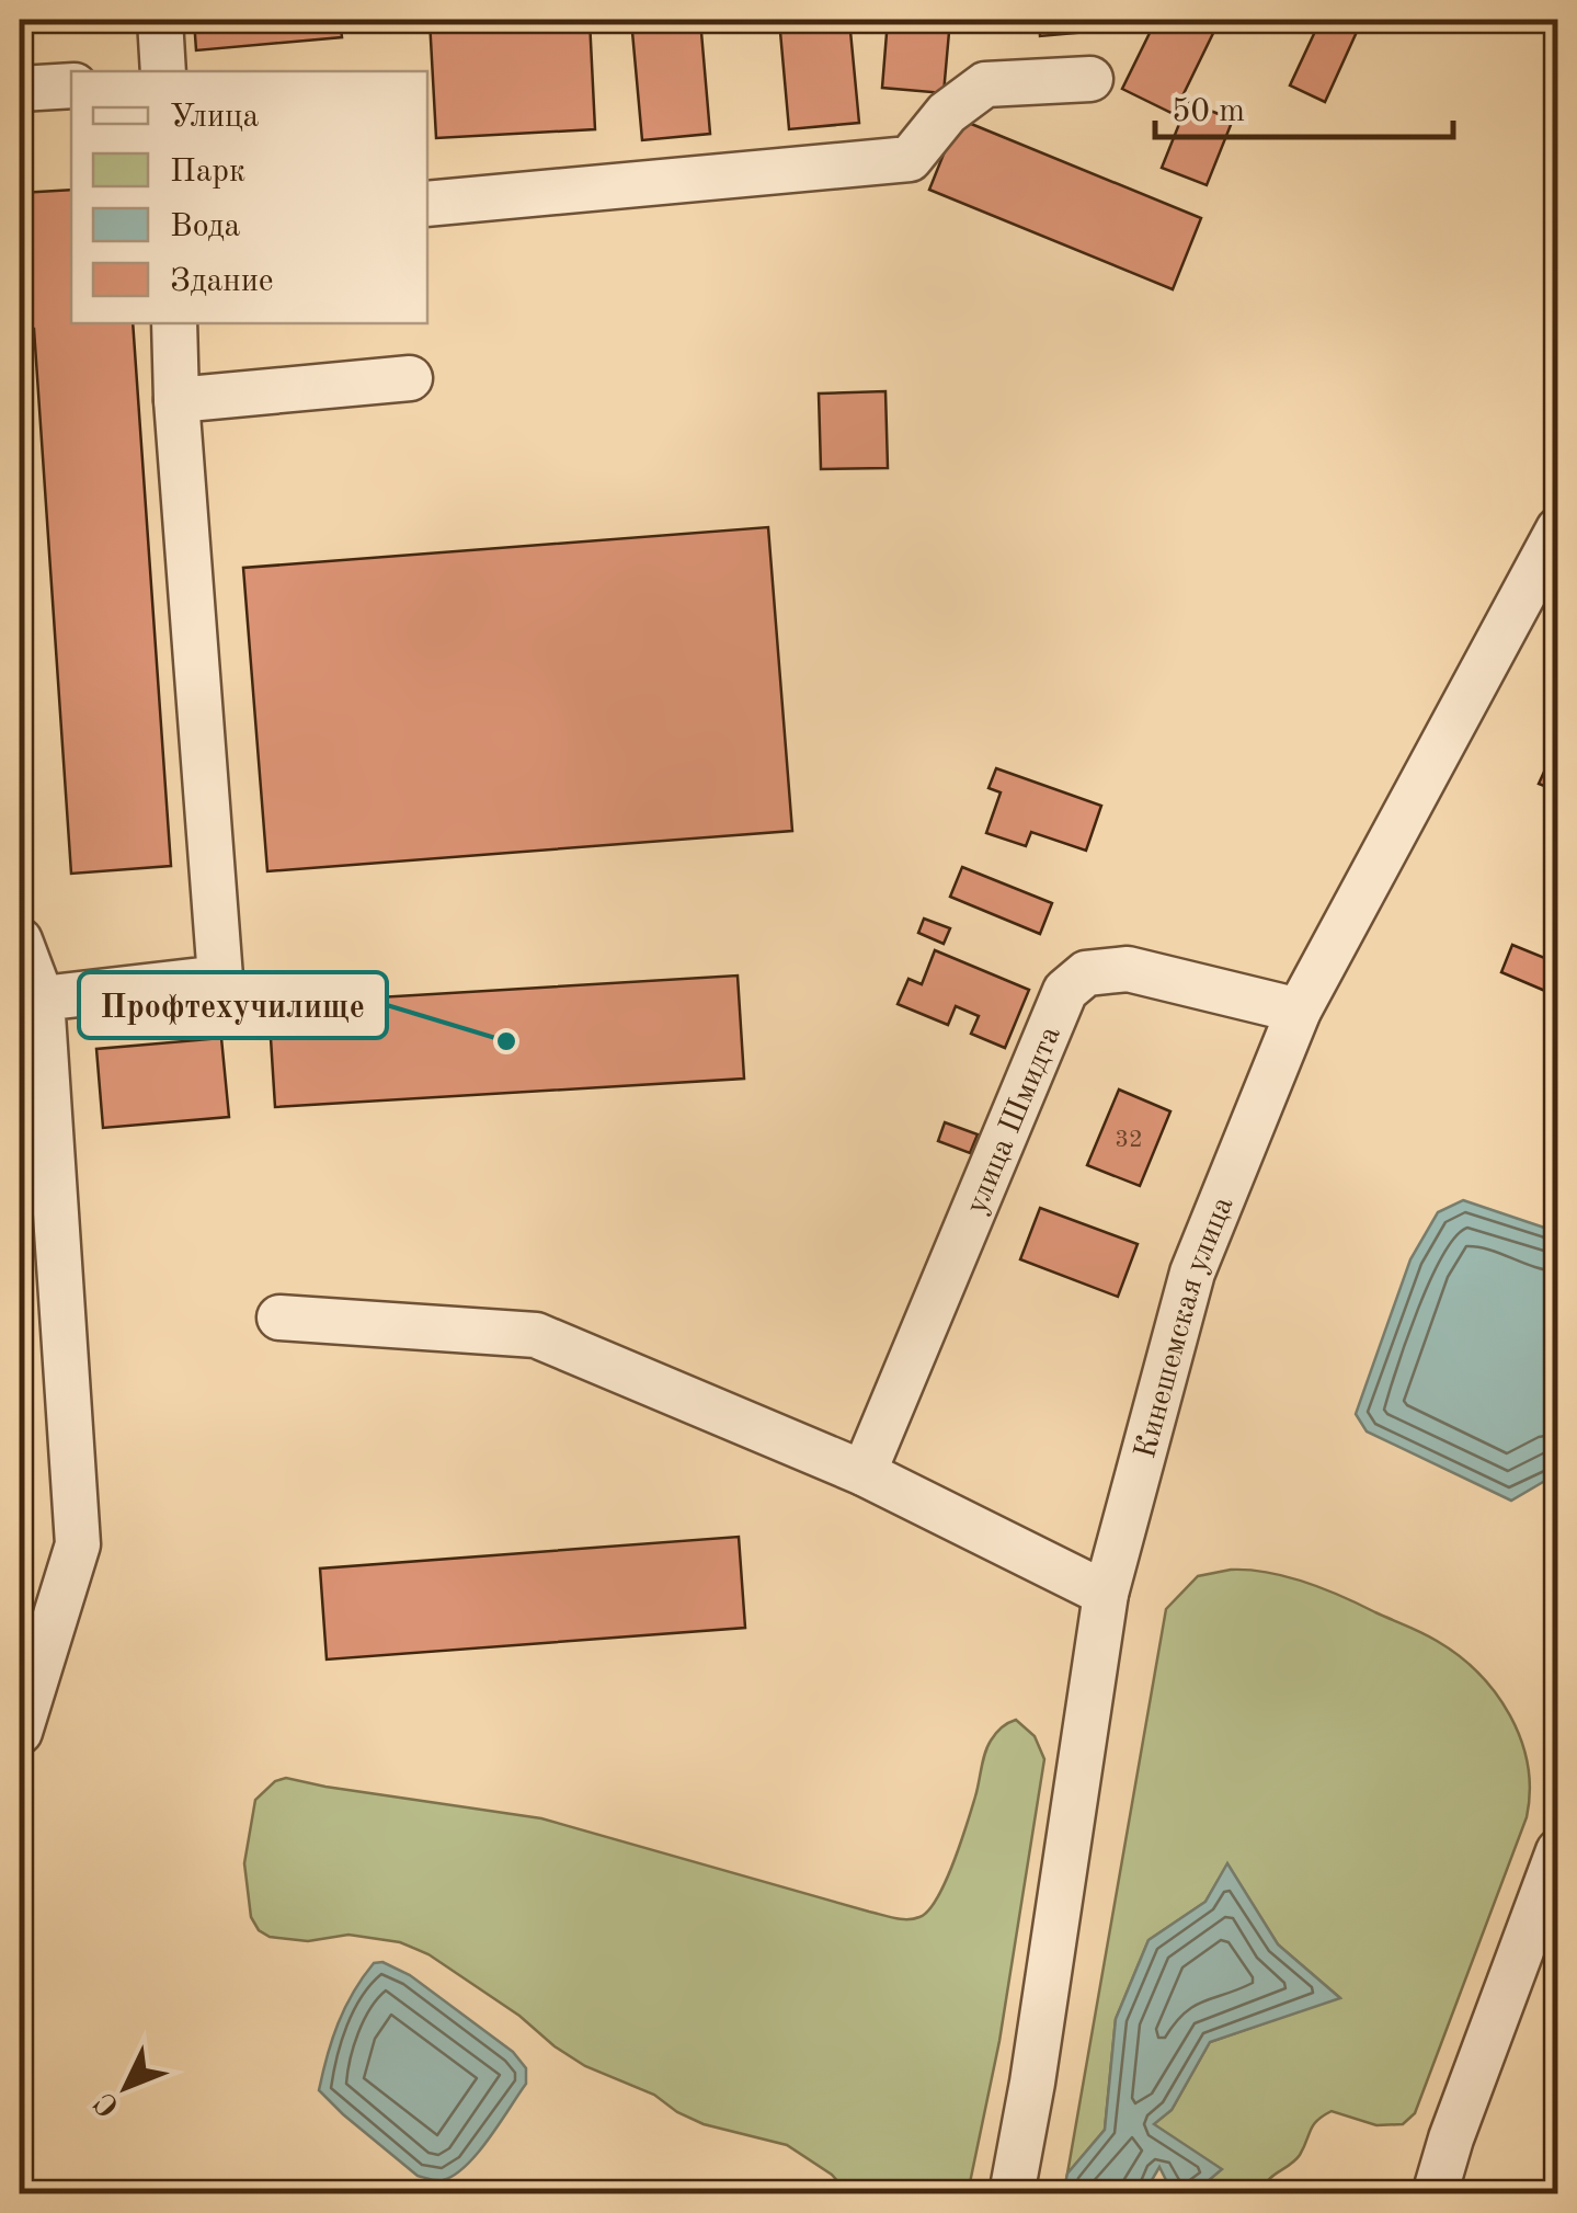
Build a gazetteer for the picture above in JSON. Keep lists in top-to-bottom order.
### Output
{
  "streets": {
    "street": ["улица Шмидта", "Кинешемская улица"]
  },
  "crossings": [
    ["улица Шмидта", "Кинешемская улица"]
  ],
  "places": ["Профтехучилище"],
  "house_numbers": ["32"],
  "legend": [
    "Улица",
    "Парк",
    "Вода",
    "Здание"
  ],
  "scale_bar": "50 m",
  "north": "bottom left"
}
